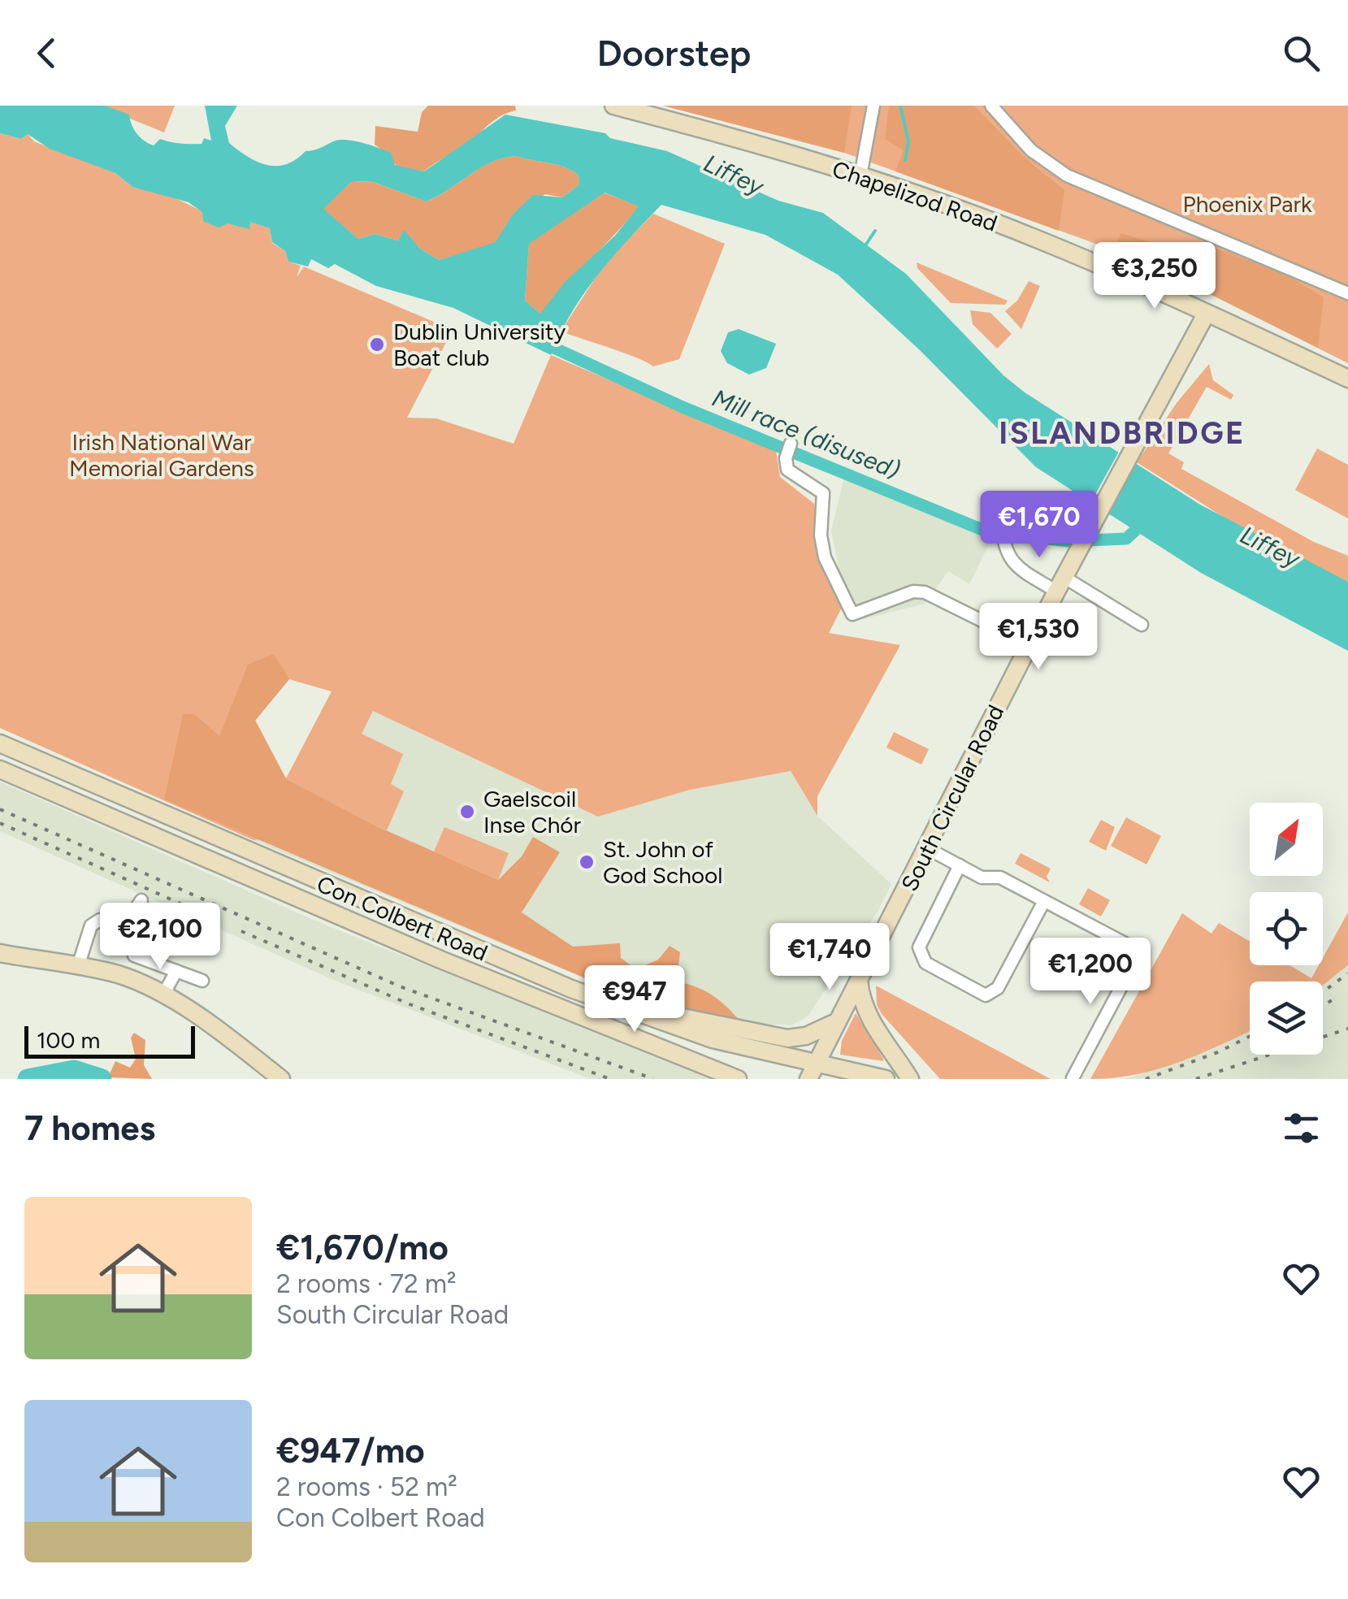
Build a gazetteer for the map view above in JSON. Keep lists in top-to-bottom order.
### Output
{
  "streets": {
    "main road": ["Chapelizod Road", "South Circular Road", "Con Colbert Road"]
  },
  "crossings": [
    ["Chapelizod Road", "South Circular Road"],
    ["South Circular Road", "Con Colbert Road"]
  ],
  "districts": ["ISLANDBRIDGE"],
  "water": ["Liffey", "Mill race (disused)"],
  "parks": ["Phoenix Park", "Irish National War Memorial Gardens"],
  "places": ["Dublin University Boat club", "Gaelscoil Inse Chór", "St. John of God School"],
  "scale_bar": "100 m",
  "north": "top right",
  "page": {
    "header": "Doorstep",
    "price": [
      "€3,250",
      "€1,670",
      "€1,530",
      "€2,100",
      "€1,740",
      "€1,200",
      "€947"
    ],
    "scale": "100 m",
    "heading": "7 homes",
    "list": [
      {
        "name": "€1,670/mo",
        "note": "2 rooms · 72 m² · South Circular Road"
      },
      {
        "name": "€947/mo",
        "note": "2 rooms · 52 m² · Con Colbert Road"
      }
    ]
  }
}
